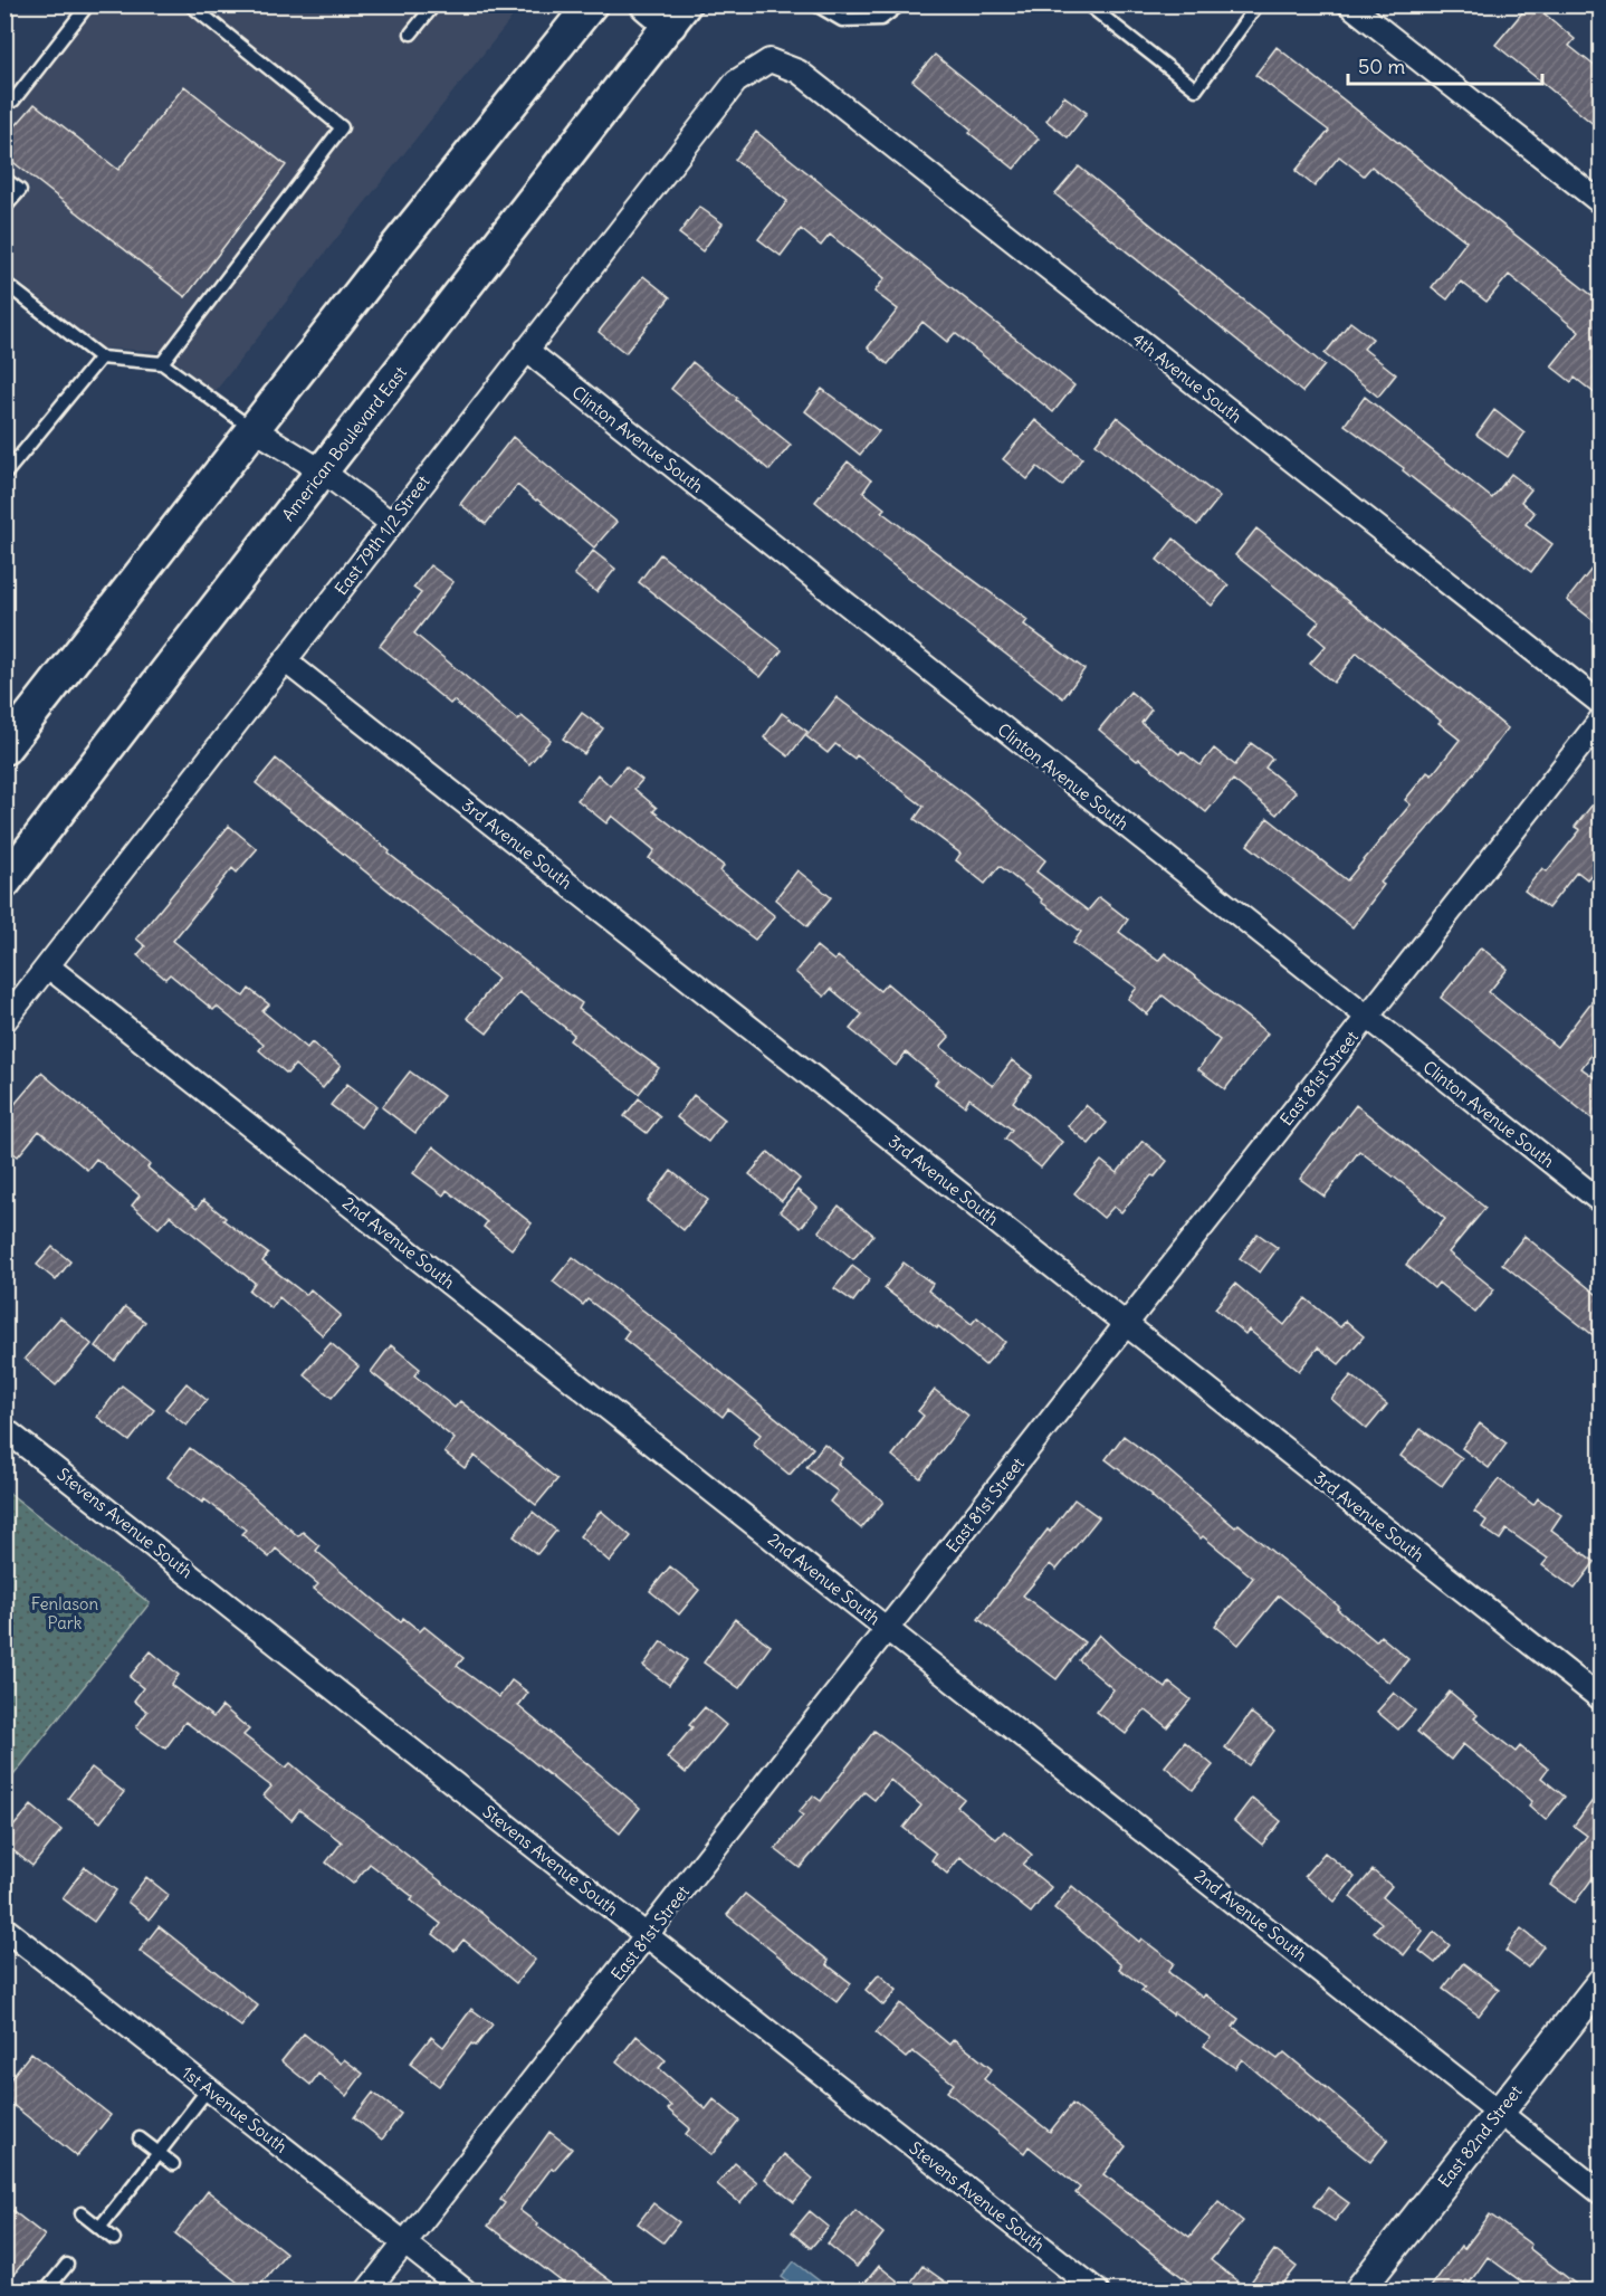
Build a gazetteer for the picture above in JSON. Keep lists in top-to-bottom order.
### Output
{
  "streets": {
    "main road": ["American Boulevard East"],
    "street": [
      "4th Avenue South",
      "Clinton Avenue South",
      "East 79th 1/2 Street",
      "3rd Avenue South",
      "East 81st Street",
      "2nd Avenue South",
      "Stevens Avenue South",
      "1st Avenue South",
      "East 82nd Street"
    ]
  },
  "crossings": [
    ["4th Avenue South", "East 79th 1/2 Street"],
    ["Clinton Avenue South", "East 79th 1/2 Street"],
    ["Clinton Avenue South", "East 81st Street"],
    ["East 79th 1/2 Street", "3rd Avenue South"],
    ["East 79th 1/2 Street", "2nd Avenue South"],
    ["3rd Avenue South", "East 81st Street"],
    ["East 81st Street", "2nd Avenue South"],
    ["East 81st Street", "Stevens Avenue South"],
    ["East 81st Street", "1st Avenue South"],
    ["2nd Avenue South", "East 82nd Street"]
  ],
  "parks": ["Fenlason Park"],
  "scale_bar": "50 m"
}
